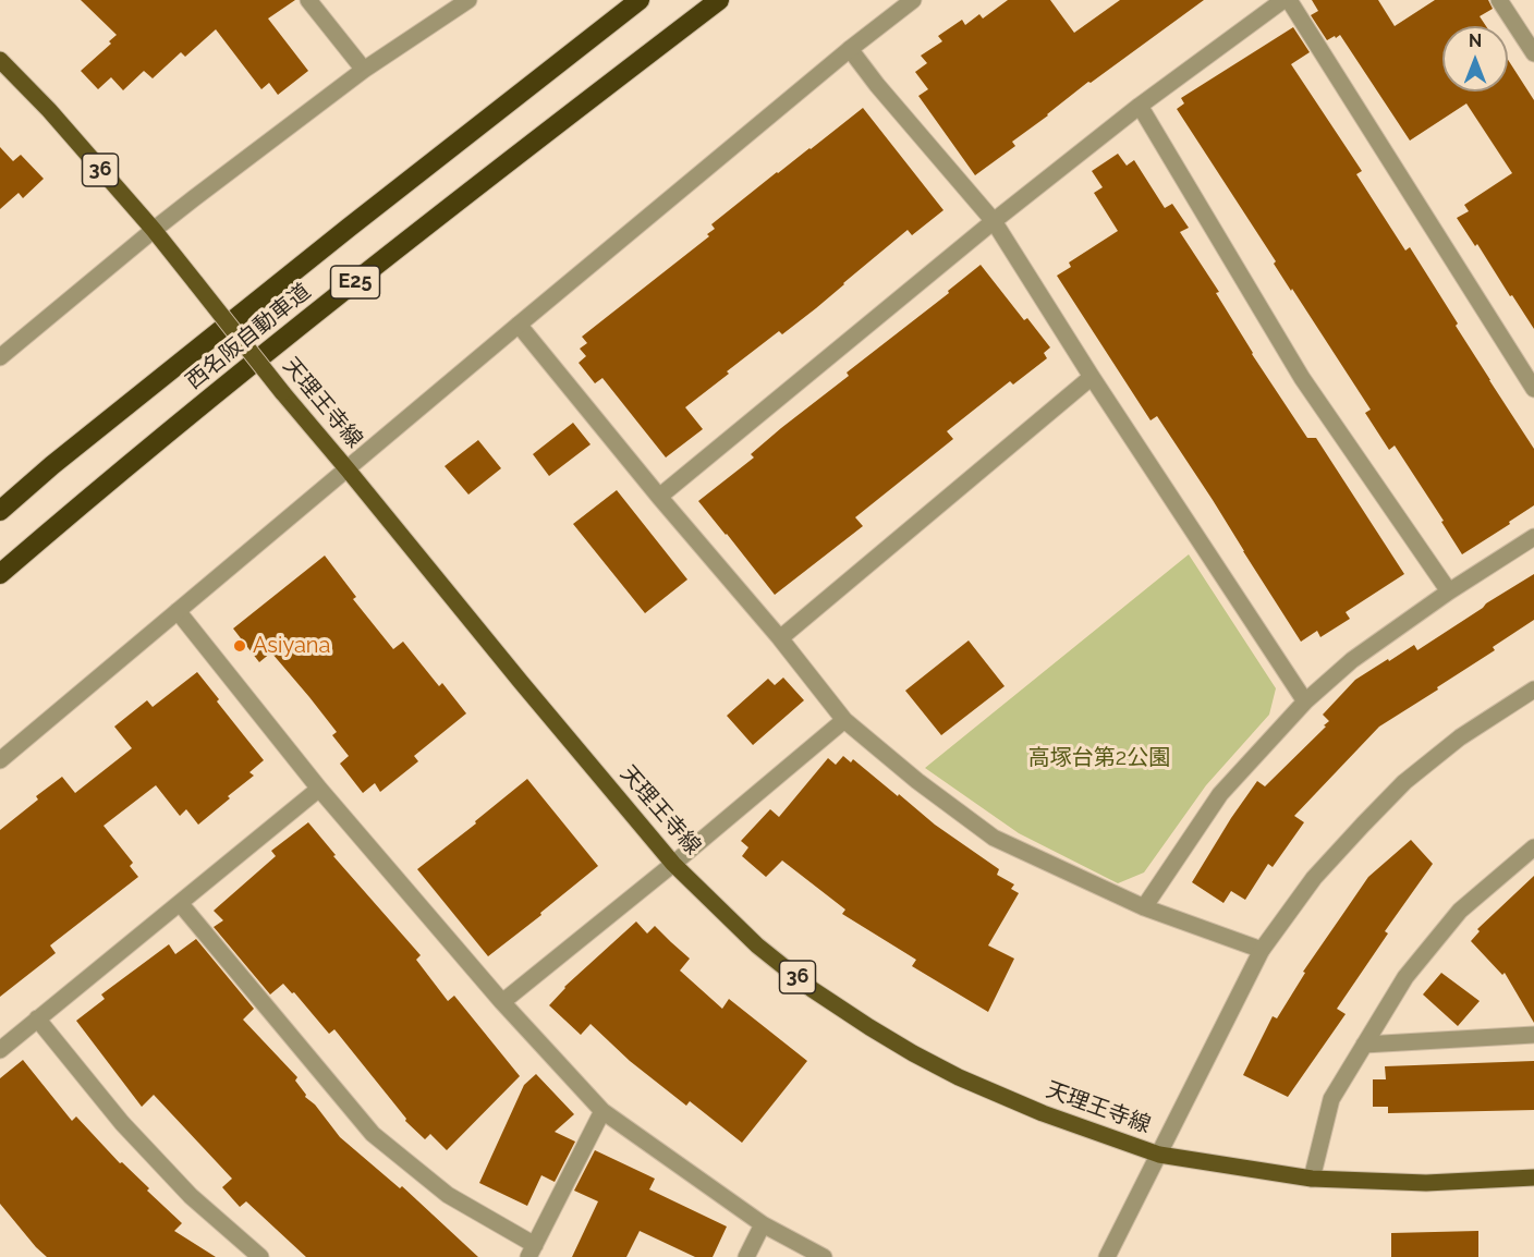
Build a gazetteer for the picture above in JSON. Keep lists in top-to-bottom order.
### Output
{
  "streets": {
    "highway": ["E25", "西名阪自動車道"],
    "main road": ["36", "天理王寺線"]
  },
  "parks": ["高塚台第2公園"],
  "places": ["Asiyana"],
  "north": "top"
}
